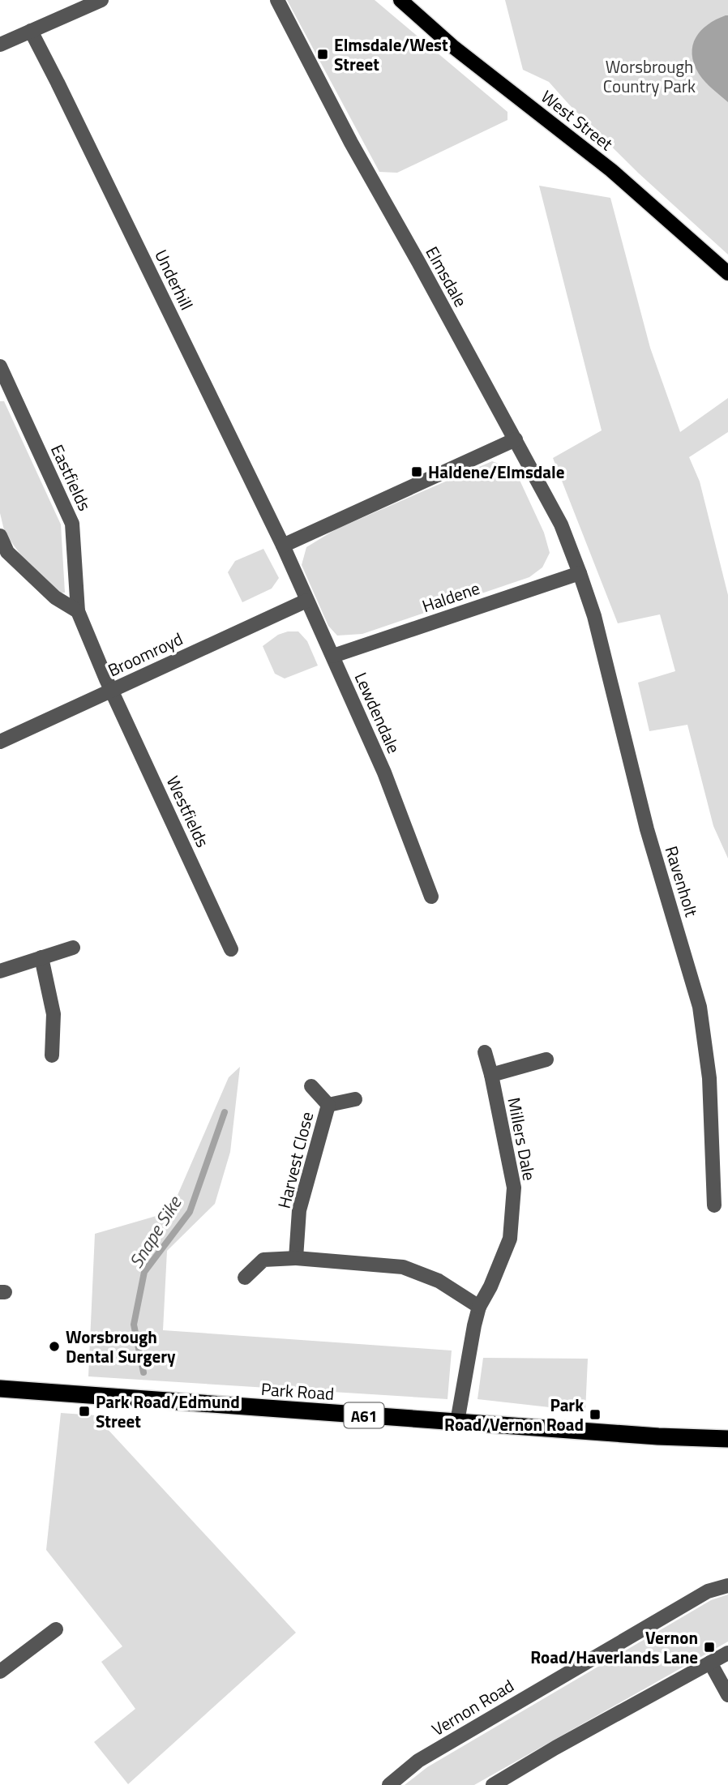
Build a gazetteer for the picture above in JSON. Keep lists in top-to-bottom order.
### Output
{
  "streets": {
    "highway": ["Park Road", "A61"],
    "main road": ["West Street"],
    "street": [
      "Elmsdale",
      "Underhill",
      "Eastfields",
      "Haldene",
      "Broomroyd",
      "Lewdendale",
      "Westfields",
      "Ravenholt",
      "Millers Dale",
      "Harvest Close",
      "Vernon Road"
    ]
  },
  "crossings": [
    ["Elmsdale", "Haldene"],
    ["Elmsdale", "Ravenholt"],
    ["Underhill", "Lewdendale"],
    ["Eastfields", "Broomroyd"],
    ["Eastfields", "Westfields"],
    ["Haldene", "Lewdendale"],
    ["Haldene", "Ravenholt"],
    ["Broomroyd", "Lewdendale"],
    ["Broomroyd", "Westfields"]
  ],
  "water": ["Snape Sike"],
  "parks": ["Worsbrough Country Park"],
  "places": {
    "transit": [
      "Elmsdale/West Street",
      "Haldene/Elmsdale",
      "Park Road/Edmund Street",
      "Park Road/Vernon Road",
      "Vernon Road/Haverlands Lane"
    ],
    "other": ["Worsbrough Dental Surgery"]
  }
}
